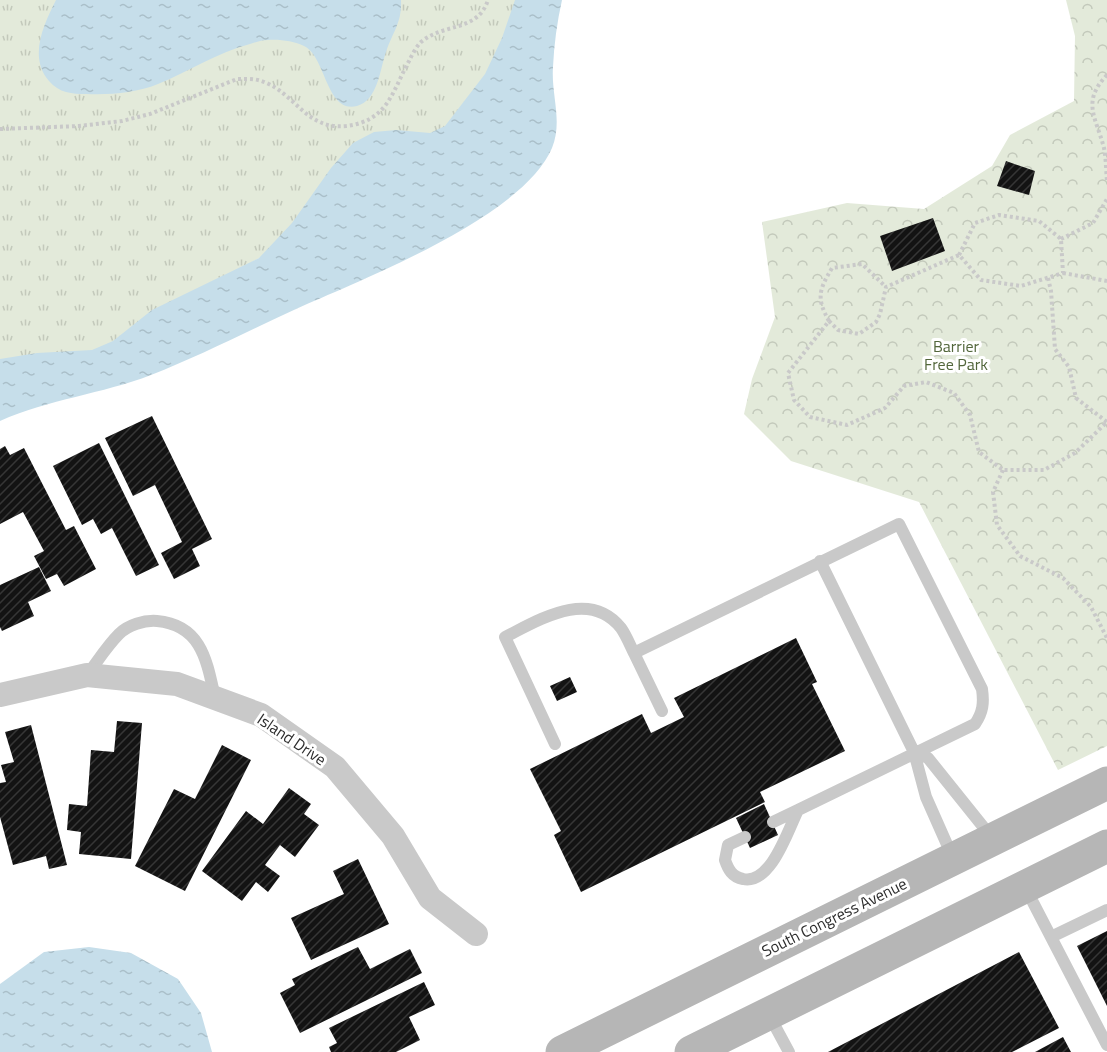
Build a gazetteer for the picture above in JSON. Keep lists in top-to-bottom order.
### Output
{
  "streets": {
    "main road": ["South Congress Avenue"],
    "street": ["Island Drive"]
  },
  "parks": ["Barrier Free Park"]
}
